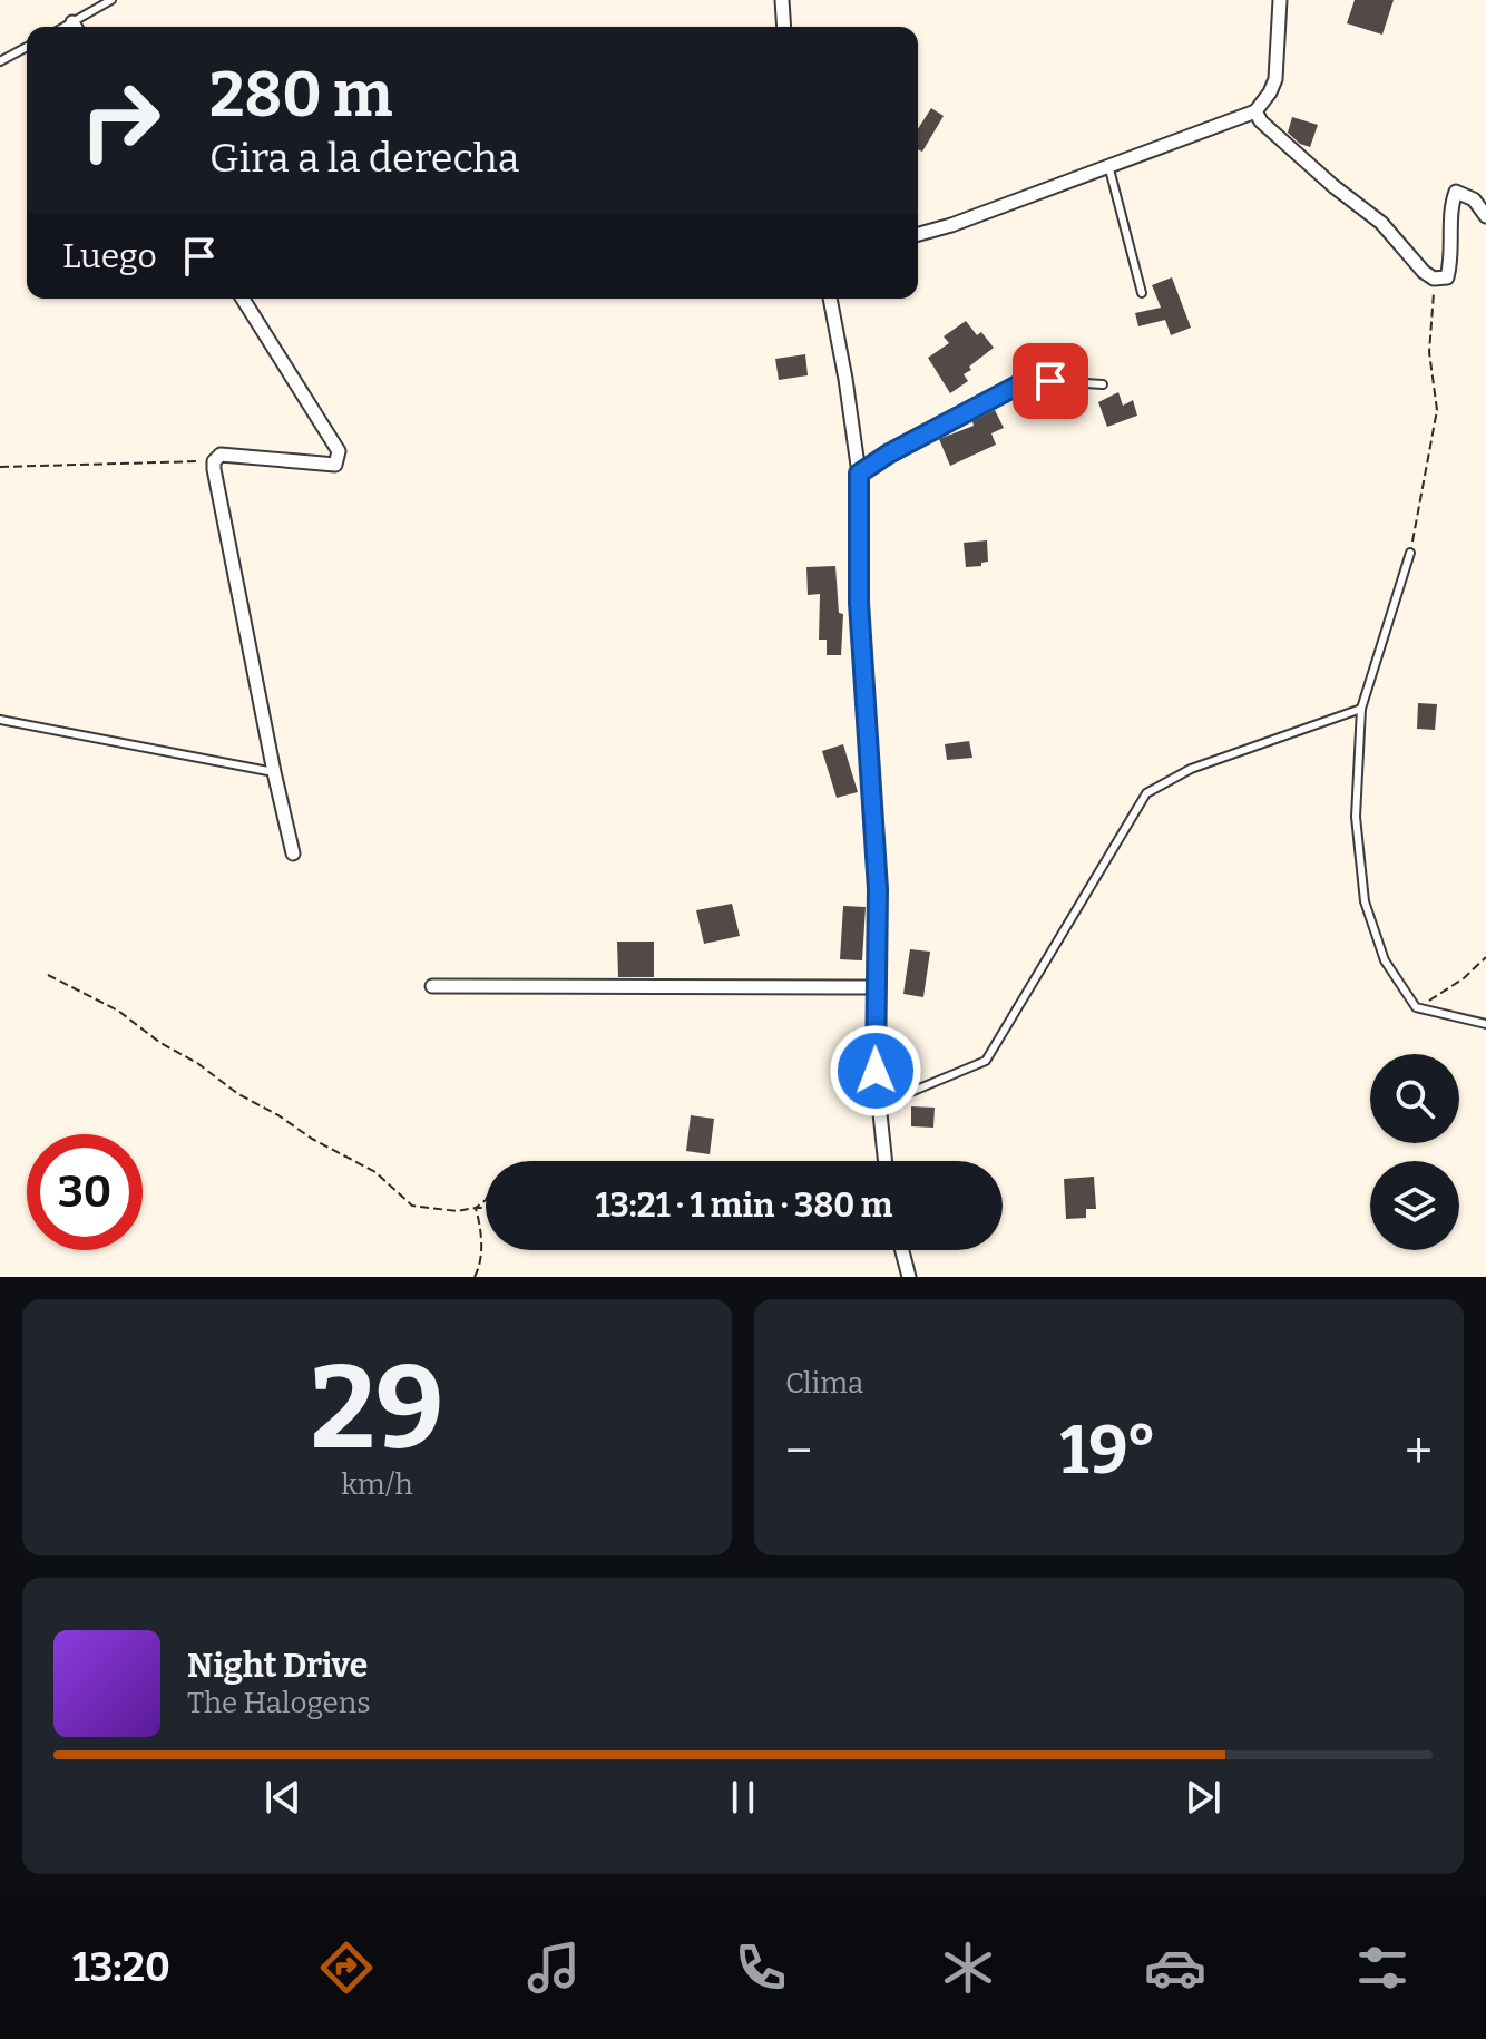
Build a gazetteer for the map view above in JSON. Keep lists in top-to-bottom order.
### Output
{
  "page": {
    "turn": ["280 m", "Gira a la derecha"],
    "then": "Luego",
    "limit": "30",
    "trip": "13:21 · 1 min · 380 m",
    "tile": [
      ["29", "km/h"],
      "Clima"
    ],
    "heat": ["−", "19°", "+"],
    "song": ["Night Drive", "The Halogens"],
    "tabs": "13:20"
  }
}
